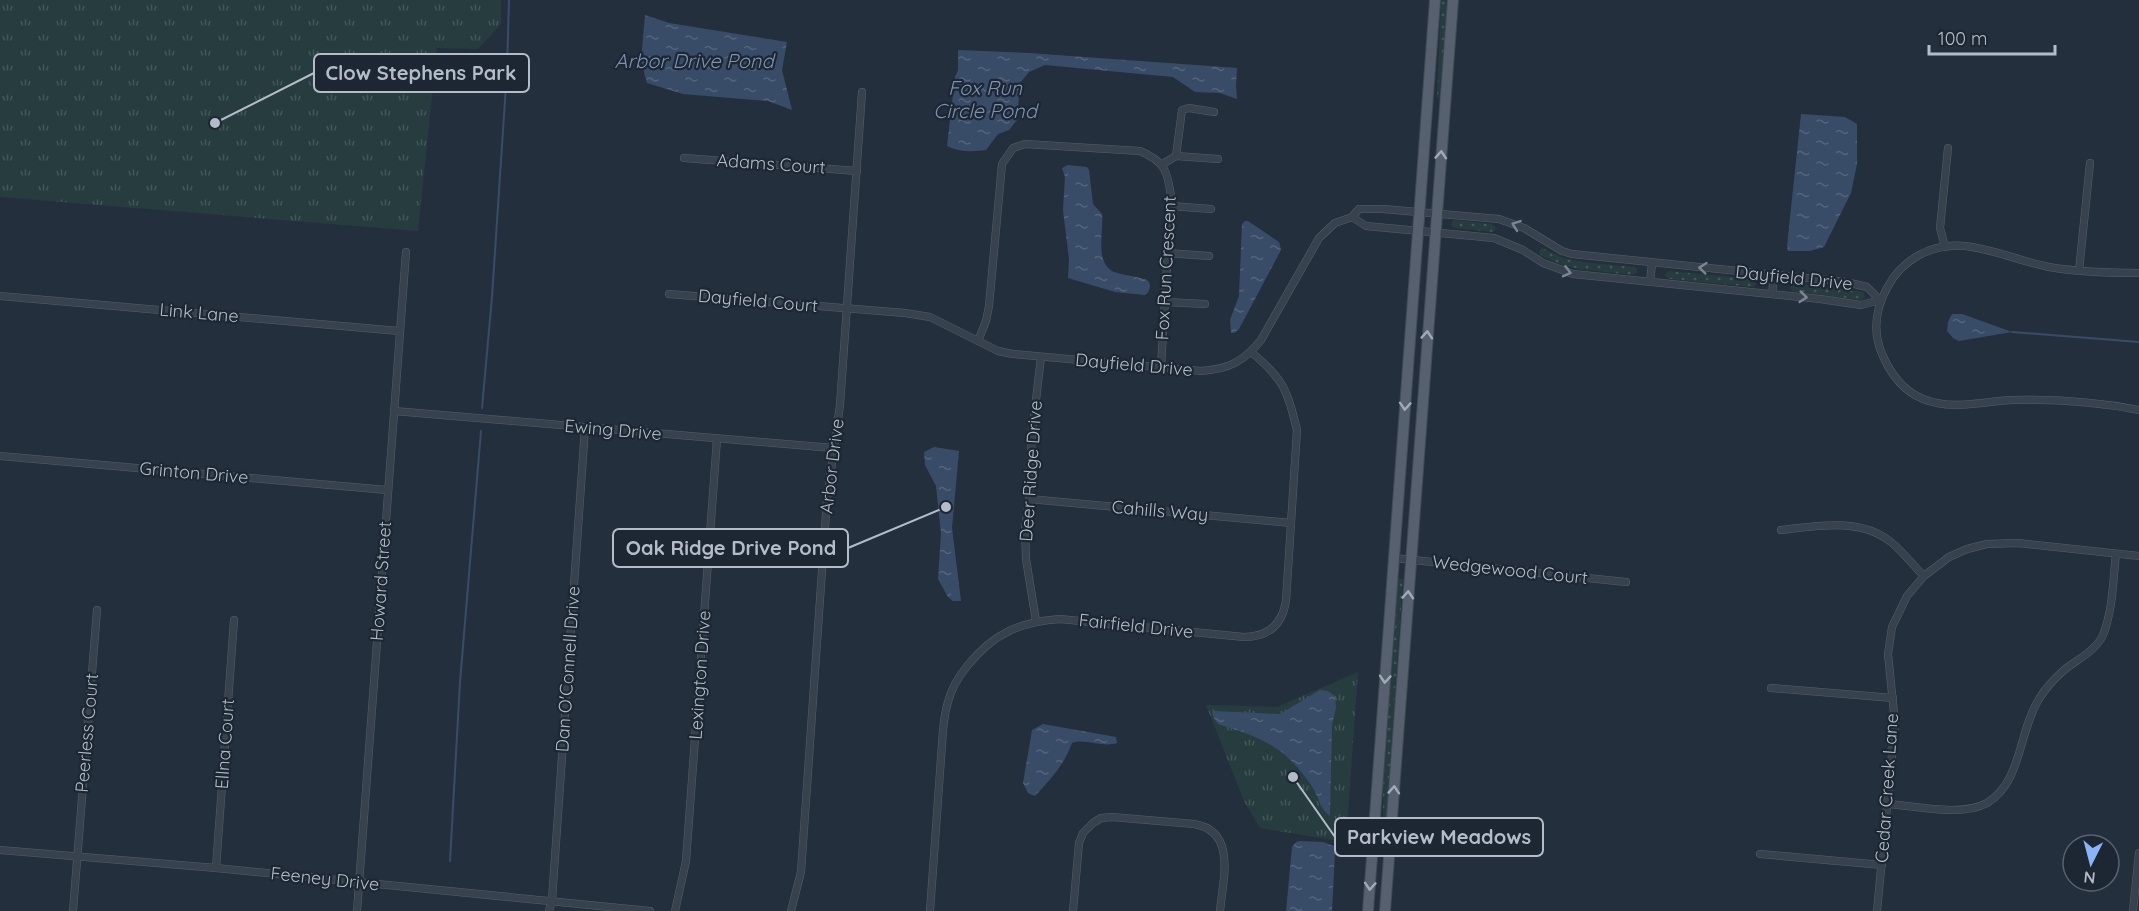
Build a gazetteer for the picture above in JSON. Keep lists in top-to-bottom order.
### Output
{
  "streets": {
    "street": [
      "Adams Court",
      "Fox Run Crescent",
      "Dayfield Drive",
      "Dayfield Court",
      "Link Lane",
      "Ewing Drive",
      "Arbor Drive",
      "Deer Ridge Drive",
      "Grinton Drive",
      "Cahills Way",
      "Wedgewood Court",
      "Howard Street",
      "Fairfield Drive",
      "Dan O'Connell Drive",
      "Lexington Drive",
      "Peerless Court",
      "Ellna Court",
      "Cedar Creek Lane",
      "Feeney Drive"
    ]
  },
  "crossings": [
    ["Adams Court", "Arbor Drive"],
    ["Fox Run Crescent", "Dayfield Drive"],
    ["Dayfield Drive", "Dayfield Court"],
    ["Dayfield Drive", "Arbor Drive"],
    ["Dayfield Drive", "Deer Ridge Drive"],
    ["Dayfield Drive", "Fairfield Drive"],
    ["Dayfield Court", "Arbor Drive"],
    ["Link Lane", "Howard Street"],
    ["Ewing Drive", "Arbor Drive"],
    ["Ewing Drive", "Howard Street"],
    ["Ewing Drive", "Dan O'Connell Drive"],
    ["Ewing Drive", "Lexington Drive"],
    ["Deer Ridge Drive", "Cahills Way"],
    ["Deer Ridge Drive", "Fairfield Drive"],
    ["Grinton Drive", "Howard Street"],
    ["Cahills Way", "Fairfield Drive"],
    ["Howard Street", "Feeney Drive"],
    ["Dan O'Connell Drive", "Feeney Drive"],
    ["Peerless Court", "Feeney Drive"],
    ["Ellna Court", "Feeney Drive"]
  ],
  "water": ["Arbor Drive Pond", "Fox Run Circle Pond"],
  "places": ["Clow Stephens Park", "Oak Ridge Drive Pond", "Parkview Meadows"],
  "scale_bar": "100 m",
  "north": "bottom"
}
